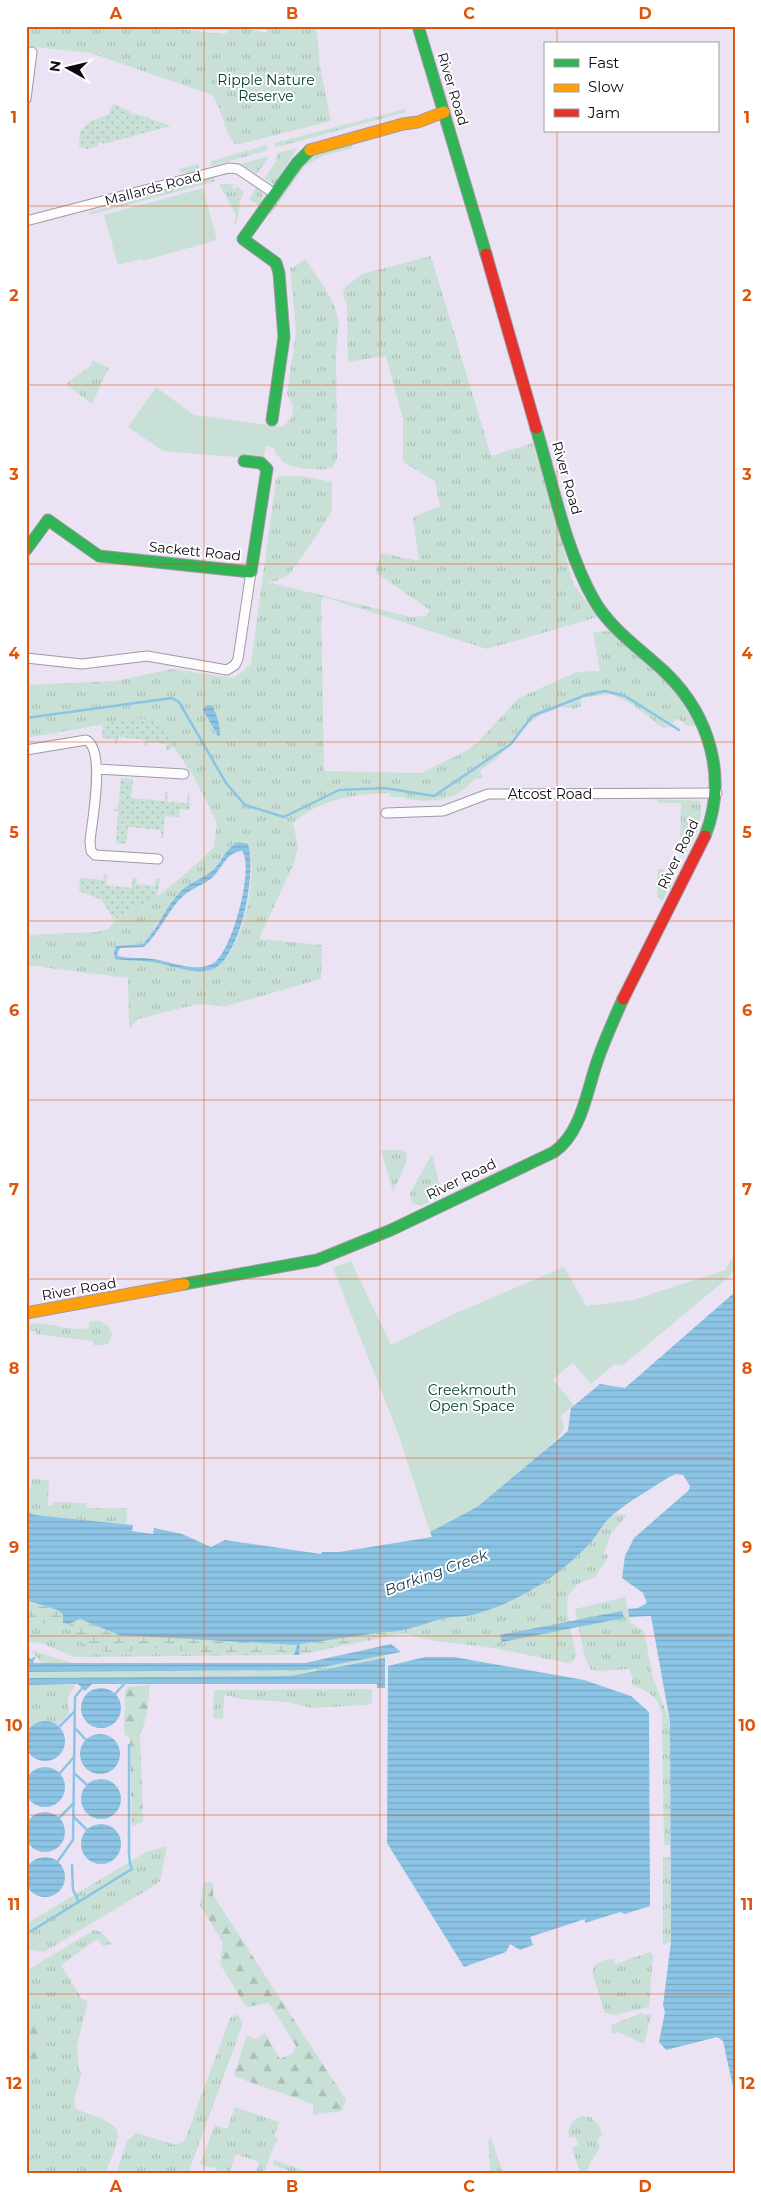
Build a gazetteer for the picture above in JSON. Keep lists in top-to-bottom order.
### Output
{
  "streets": {
    "street": [
      "River Road",
      "Mallards Road",
      "Sackett Road",
      "Atcost Road"
    ]
  },
  "crossings": [
    ["River Road", "Atcost Road"]
  ],
  "water": ["Barking Creek"],
  "parks": ["Ripple Nature Reserve", "Creekmouth Open Space"],
  "legend": ["Fast", "Slow", "Jam"],
  "north": "left",
  "grid": {
    "columns": [
      "A",
      "B",
      "C",
      "D"
    ],
    "rows": [
      "1",
      "2",
      "3",
      "4",
      "5",
      "6",
      "7",
      "8",
      "9",
      "10",
      "11",
      "12"
    ]
  }
}
